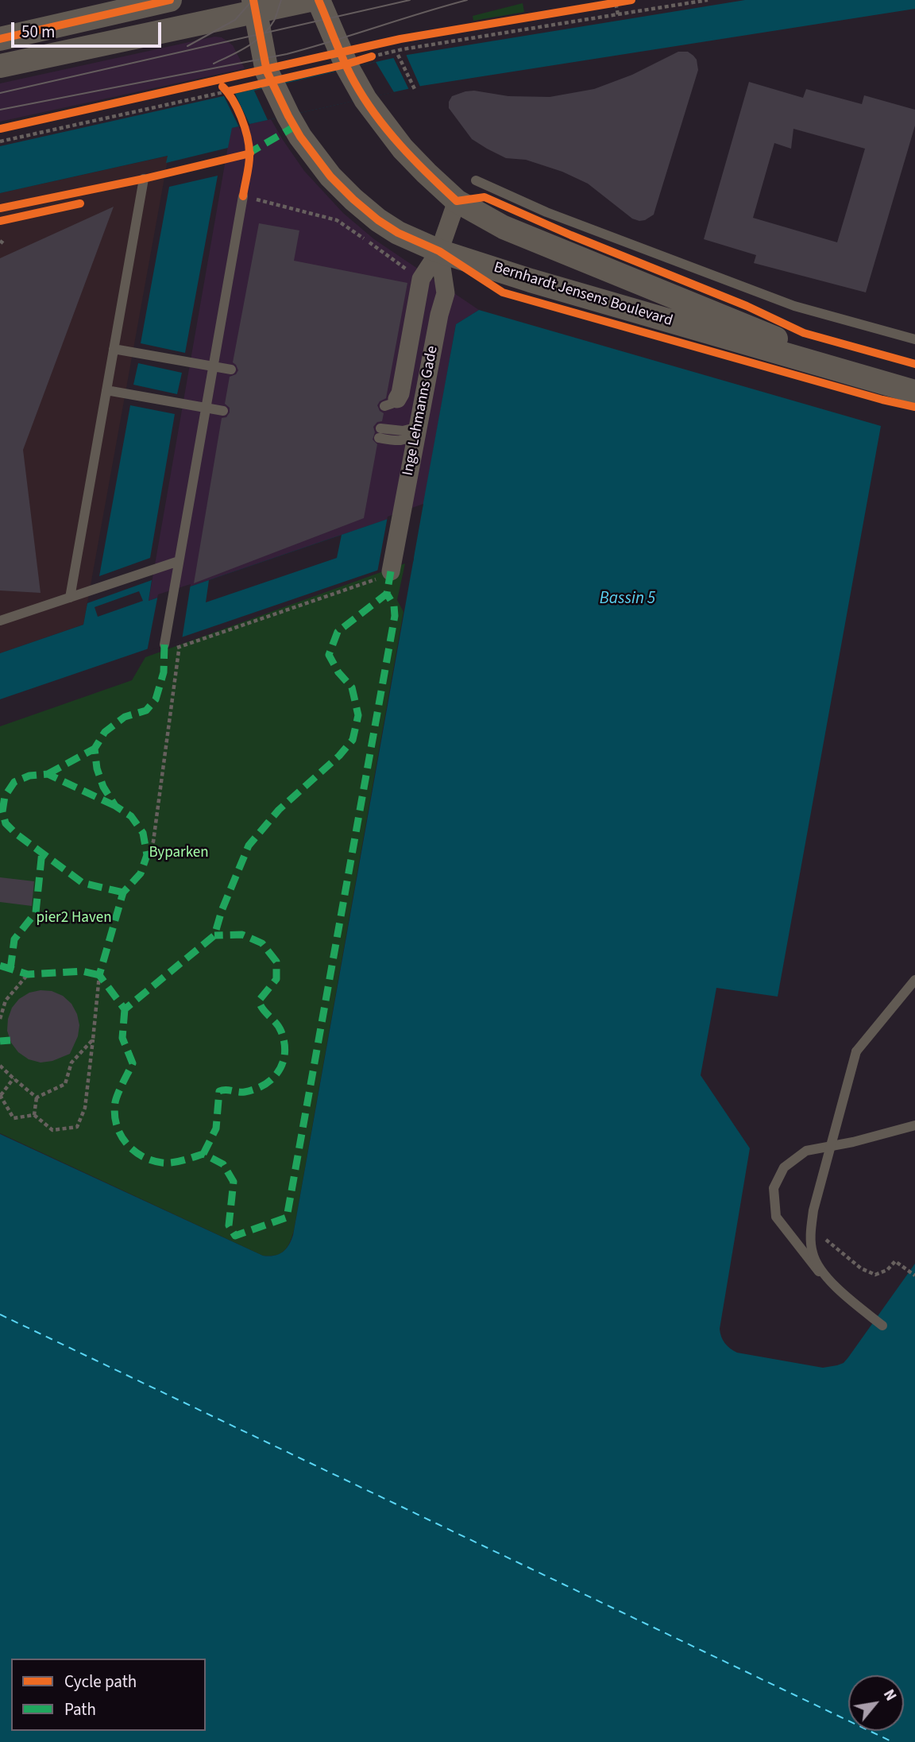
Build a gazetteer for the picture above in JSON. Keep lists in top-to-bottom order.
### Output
{
  "streets": {
    "street": ["Bernhardt Jensens Boulevard", "Inge Lehmanns Gade"]
  },
  "crossings": [
    ["Bernhardt Jensens Boulevard", "Inge Lehmanns Gade"]
  ],
  "water": ["Bassin 5"],
  "parks": ["Byparken", "pier2 Haven"],
  "legend": ["Cycle path", "Path"],
  "scale_bar": "50 m",
  "north": "top right"
}
